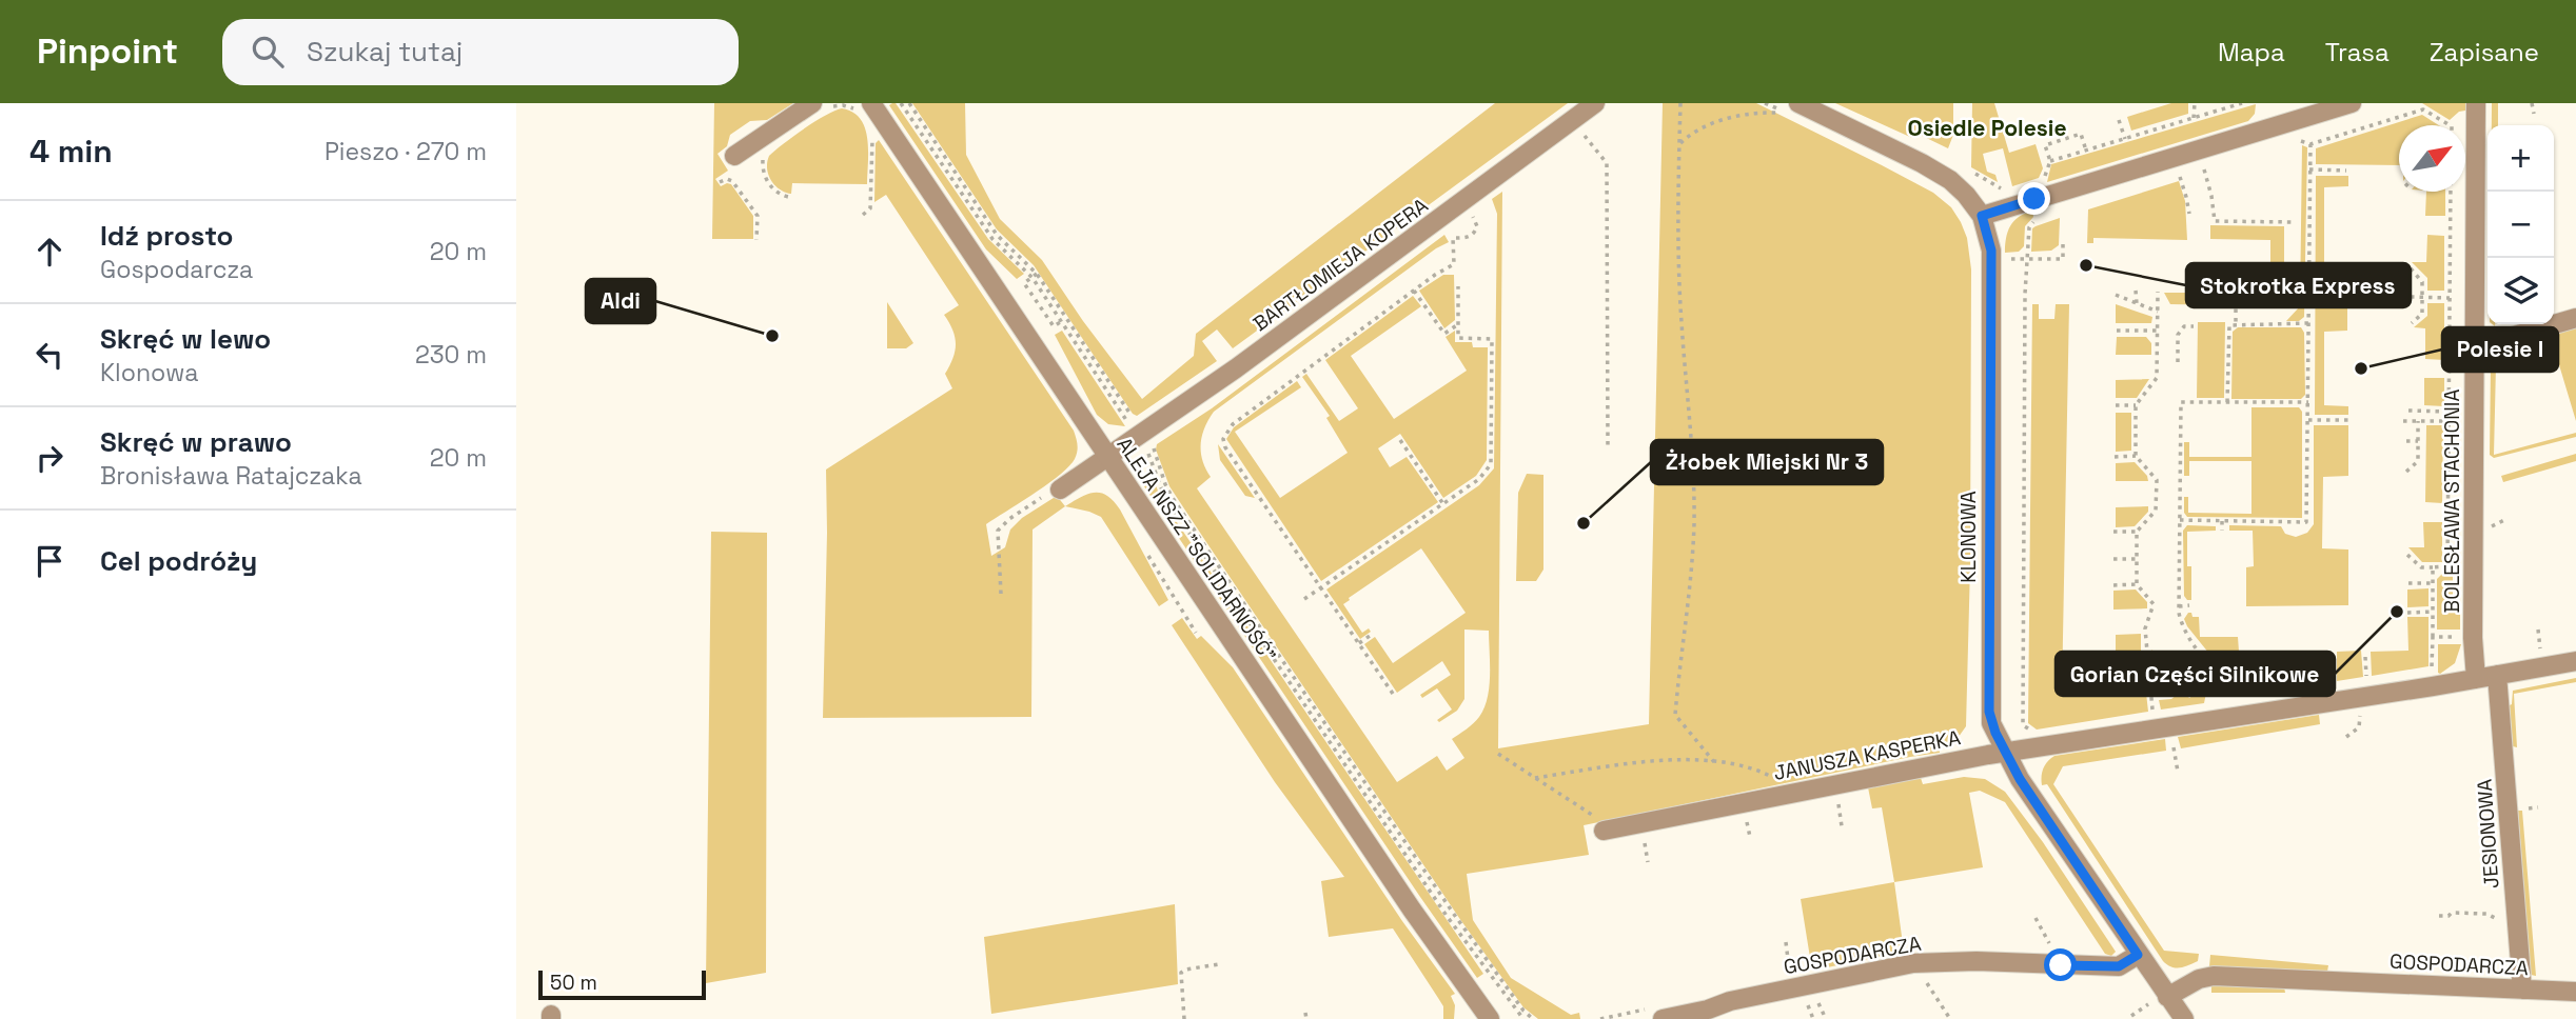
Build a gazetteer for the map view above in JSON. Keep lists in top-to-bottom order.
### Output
{
  "streets": {
    "street": [
      "BARTŁOMIEJA KOPERA",
      "BOLESŁAWA STACHONIA",
      "KLONOWA",
      "ALEJA NSZZ \"SOLIDARNOŚĆ\"",
      "JANUSZA KASPERKA",
      "JESIONOWA",
      "GOSPODARCZA"
    ]
  },
  "crossings": [
    ["BARTŁOMIEJA KOPERA", "ALEJA NSZZ \"SOLIDARNOŚĆ\""],
    ["BOLESŁAWA STACHONIA", "JANUSZA KASPERKA"],
    ["KLONOWA", "JANUSZA KASPERKA"],
    ["KLONOWA", "GOSPODARCZA"],
    ["JANUSZA KASPERKA", "JESIONOWA"],
    ["JESIONOWA", "GOSPODARCZA"]
  ],
  "districts": ["Osiedle Polesie"],
  "places": [
    "Stokrotka Express",
    "Aldi",
    "Polesie I",
    "Żłobek Miejski Nr 3",
    "Gorian Części Silnikowe"
  ],
  "scale_bar": "50 m",
  "north": "top right",
  "page": {
    "header": "Pinpoint",
    "search": "Szukaj tutaj",
    "nav": ["Mapa", "Trasa", "Zapisane"],
    "heading": ["4 min", "Pieszo · 270 m"],
    "map_buttons": ["+", "−"],
    "list": [
      ["Idź prosto", "Gospodarcza", "20 m"],
      ["Skręć w lewo", "Klonowa", "230 m"],
      ["Skręć w prawo", "Bronisława Ratajczaka", "20 m"],
      "Cel podróży"
    ],
    "scale": "50 m"
  }
}
